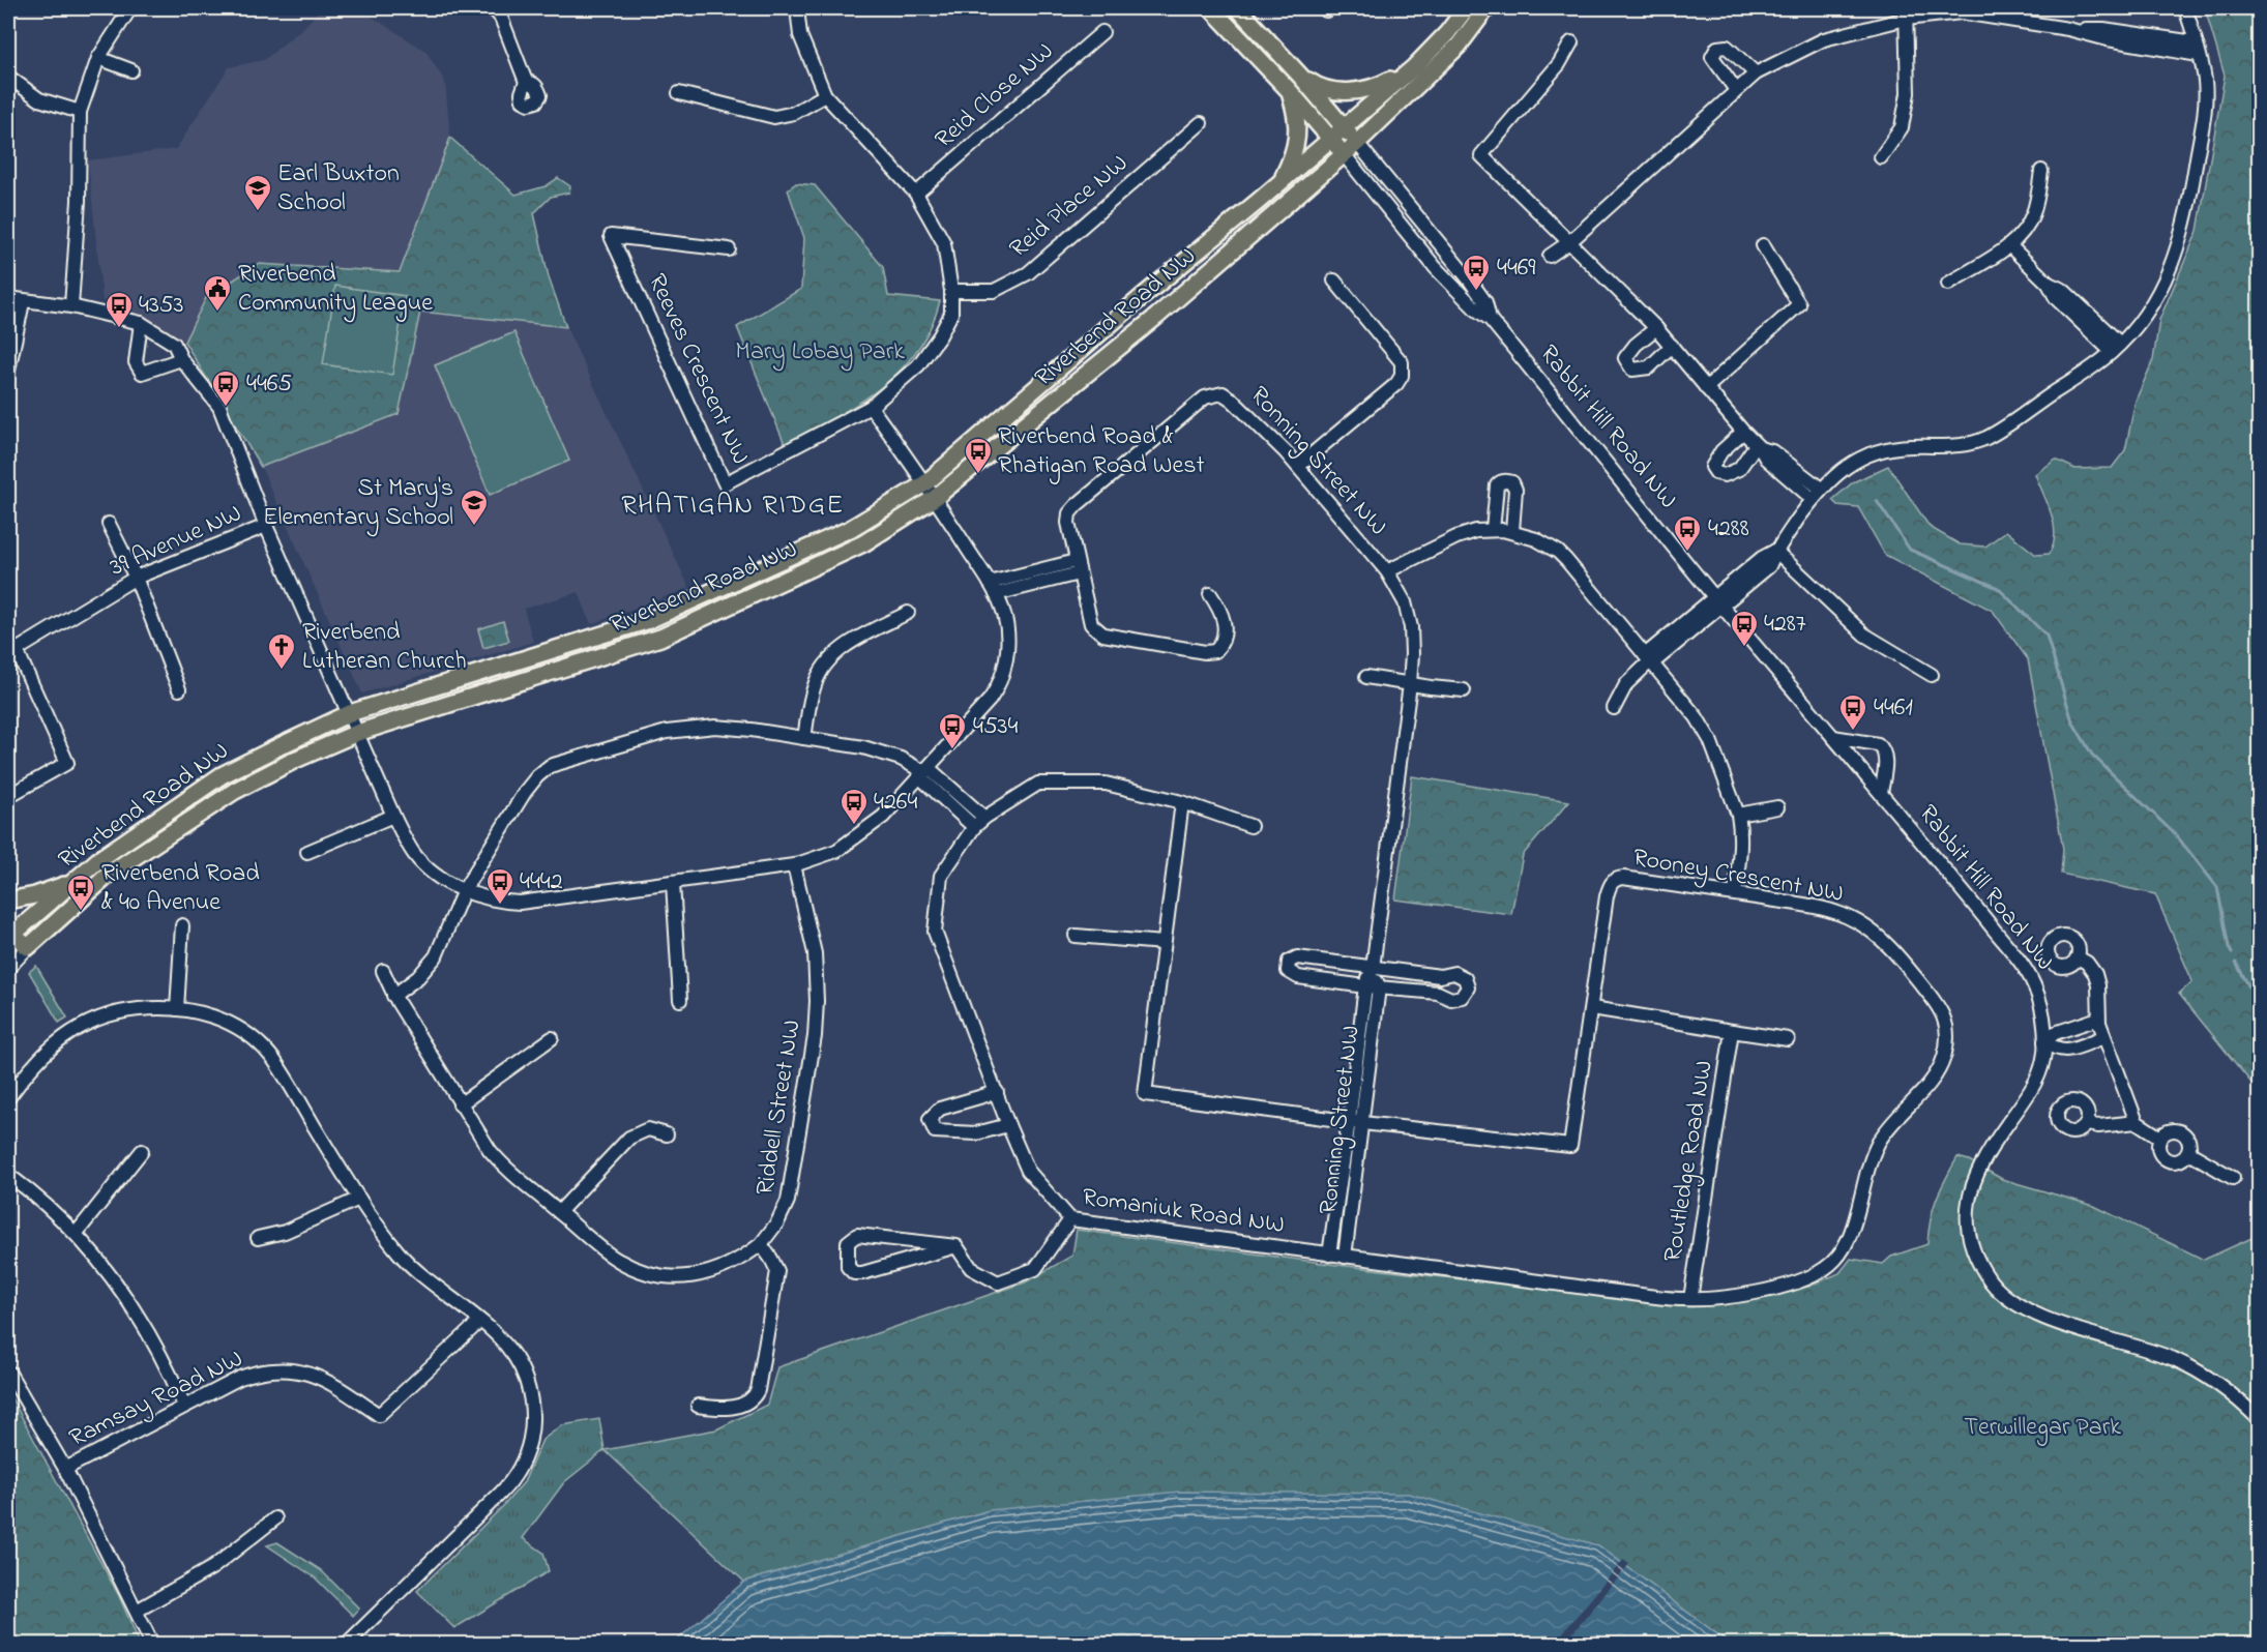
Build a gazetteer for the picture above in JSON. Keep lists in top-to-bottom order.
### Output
{
  "streets": {
    "main road": ["Riverbend Road NW", "Rabbit Hill Road NW"],
    "street": [
      "Reid Close NW",
      "Reid Place NW",
      "Reeves Crescent NW",
      "Ronning Street NW",
      "39 Avenue NW",
      "Rooney Crescent NW",
      "Riddell Street NW",
      "Routledge Road NW",
      "Romaniuk Road NW",
      "Ramsay Road NW"
    ]
  },
  "crossings": [
    ["Riverbend Road NW", "Rabbit Hill Road NW"],
    ["Ronning Street NW", "Rooney Crescent NW"],
    ["Ronning Street NW", "Romaniuk Road NW"],
    ["Rooney Crescent NW", "Routledge Road NW"],
    ["Rooney Crescent NW", "Romaniuk Road NW"]
  ],
  "districts": ["RHATIGAN RIDGE"],
  "parks": ["Mary Lobay Park", "Terwillegar Park"],
  "places": {
    "school or university": ["Earl Buxton School", "St Mary's Elementary School"],
    "bus stop": [
      "4469",
      "4353",
      "4465",
      "Riverbend Road & Rhatigan Road West",
      "4288",
      "4287",
      "4461",
      "4534",
      "4264",
      "4442",
      "Riverbend Road & 40 Avenue"
    ],
    "public building": ["Riverbend Community League"],
    "church": ["Riverbend Lutheran Church"]
  }
}
